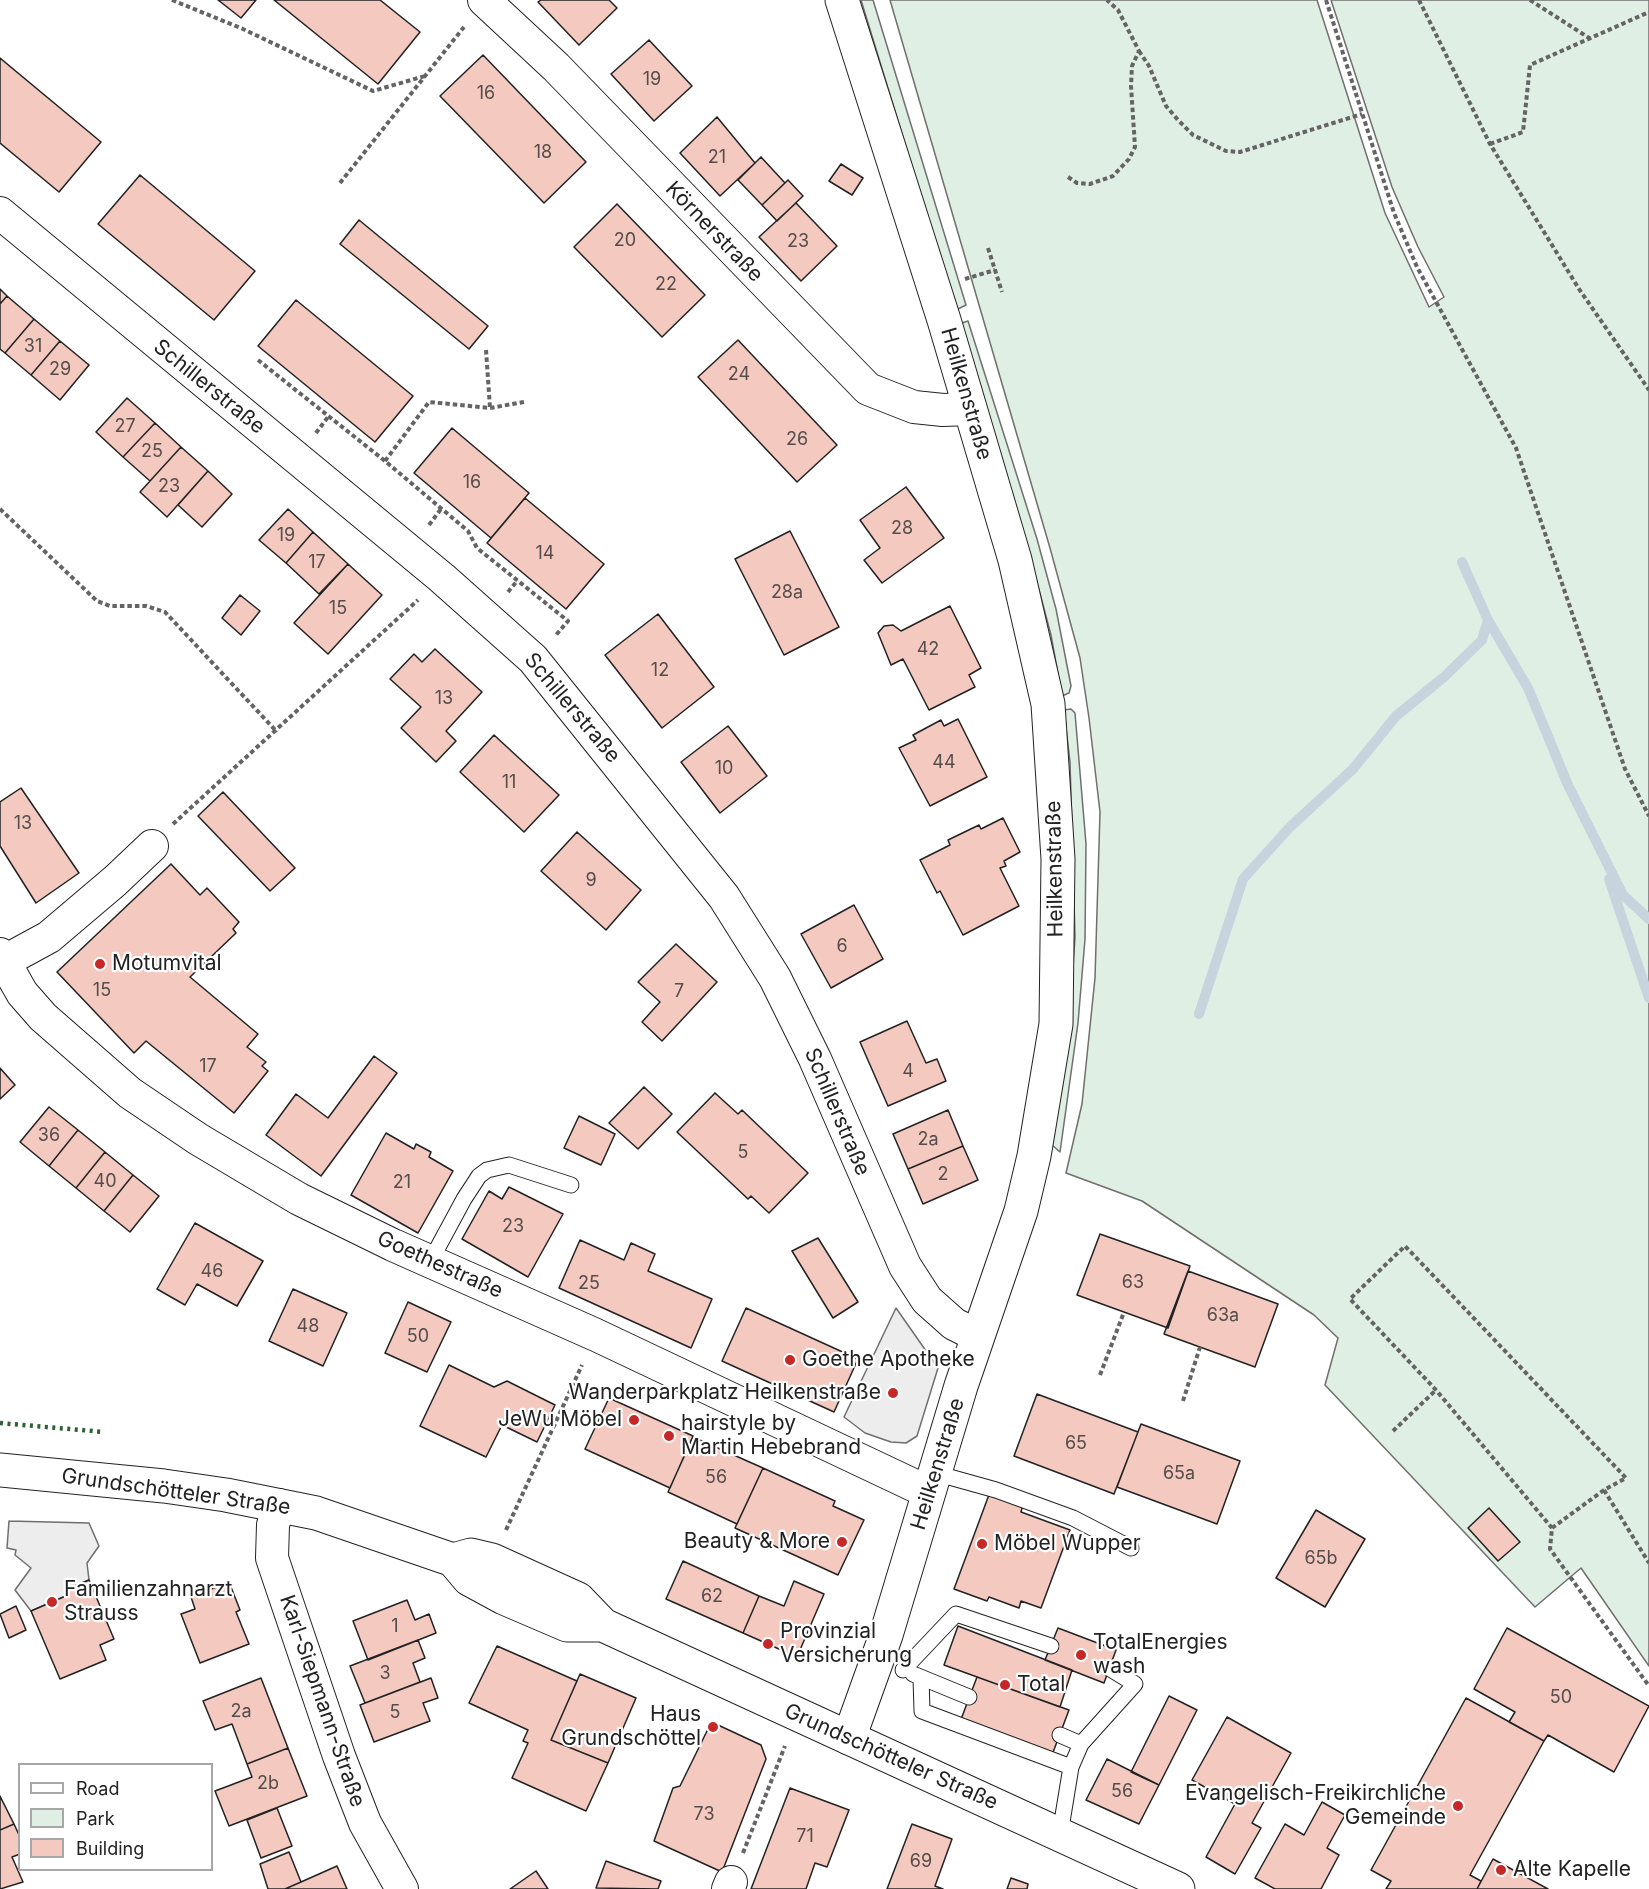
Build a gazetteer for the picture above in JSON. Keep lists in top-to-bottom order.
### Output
{
  "streets": {
    "street": [
      "Körnerstraße",
      "Schillerstraße",
      "Heilkenstraße",
      "Goethestraße",
      "Grundschötteler Straße",
      "Karl-Siepmann-Straße"
    ]
  },
  "crossings": [
    ["Körnerstraße", "Heilkenstraße"],
    ["Schillerstraße", "Heilkenstraße"],
    ["Heilkenstraße", "Goethestraße"],
    ["Heilkenstraße", "Grundschötteler Straße"],
    ["Grundschötteler Straße", "Karl-Siepmann-Straße"]
  ],
  "places": [
    "Motumvital",
    "Goethe Apotheke",
    "Wanderparkplatz Heilkenstraße",
    "JeWu Möbel",
    "hairstyle by Martin Hebebrand",
    "Beauty & More",
    "Möbel Wupper",
    "Familienzahnarzt Strauss",
    "Provinzial Versicherung",
    "TotalEnergies wash",
    "Total",
    "Haus Grundschöttel",
    "Evangelisch-Freikirchliche Gemeinde",
    "Alte Kapelle"
  ],
  "house_numbers": [
    "19",
    "16",
    "18",
    "21",
    "20",
    "23",
    "22",
    "31",
    "29",
    "24",
    "27",
    "26",
    "25",
    "16",
    "23",
    "28",
    "19",
    "14",
    "17",
    "28a",
    "15",
    "42",
    "12",
    "13",
    "44",
    "10",
    "11",
    "13",
    "9",
    "6",
    "15",
    "7",
    "17",
    "4",
    "36",
    "2a",
    "5",
    "2",
    "40",
    "21",
    "23",
    "46",
    "63",
    "25",
    "63a",
    "48",
    "50",
    "65",
    "65a",
    "56",
    "65b",
    "62",
    "1",
    "3",
    "50",
    "2a",
    "5",
    "2b",
    "56",
    "73",
    "71",
    "69"
  ],
  "legend": ["Road", "Park", "Building"]
}
